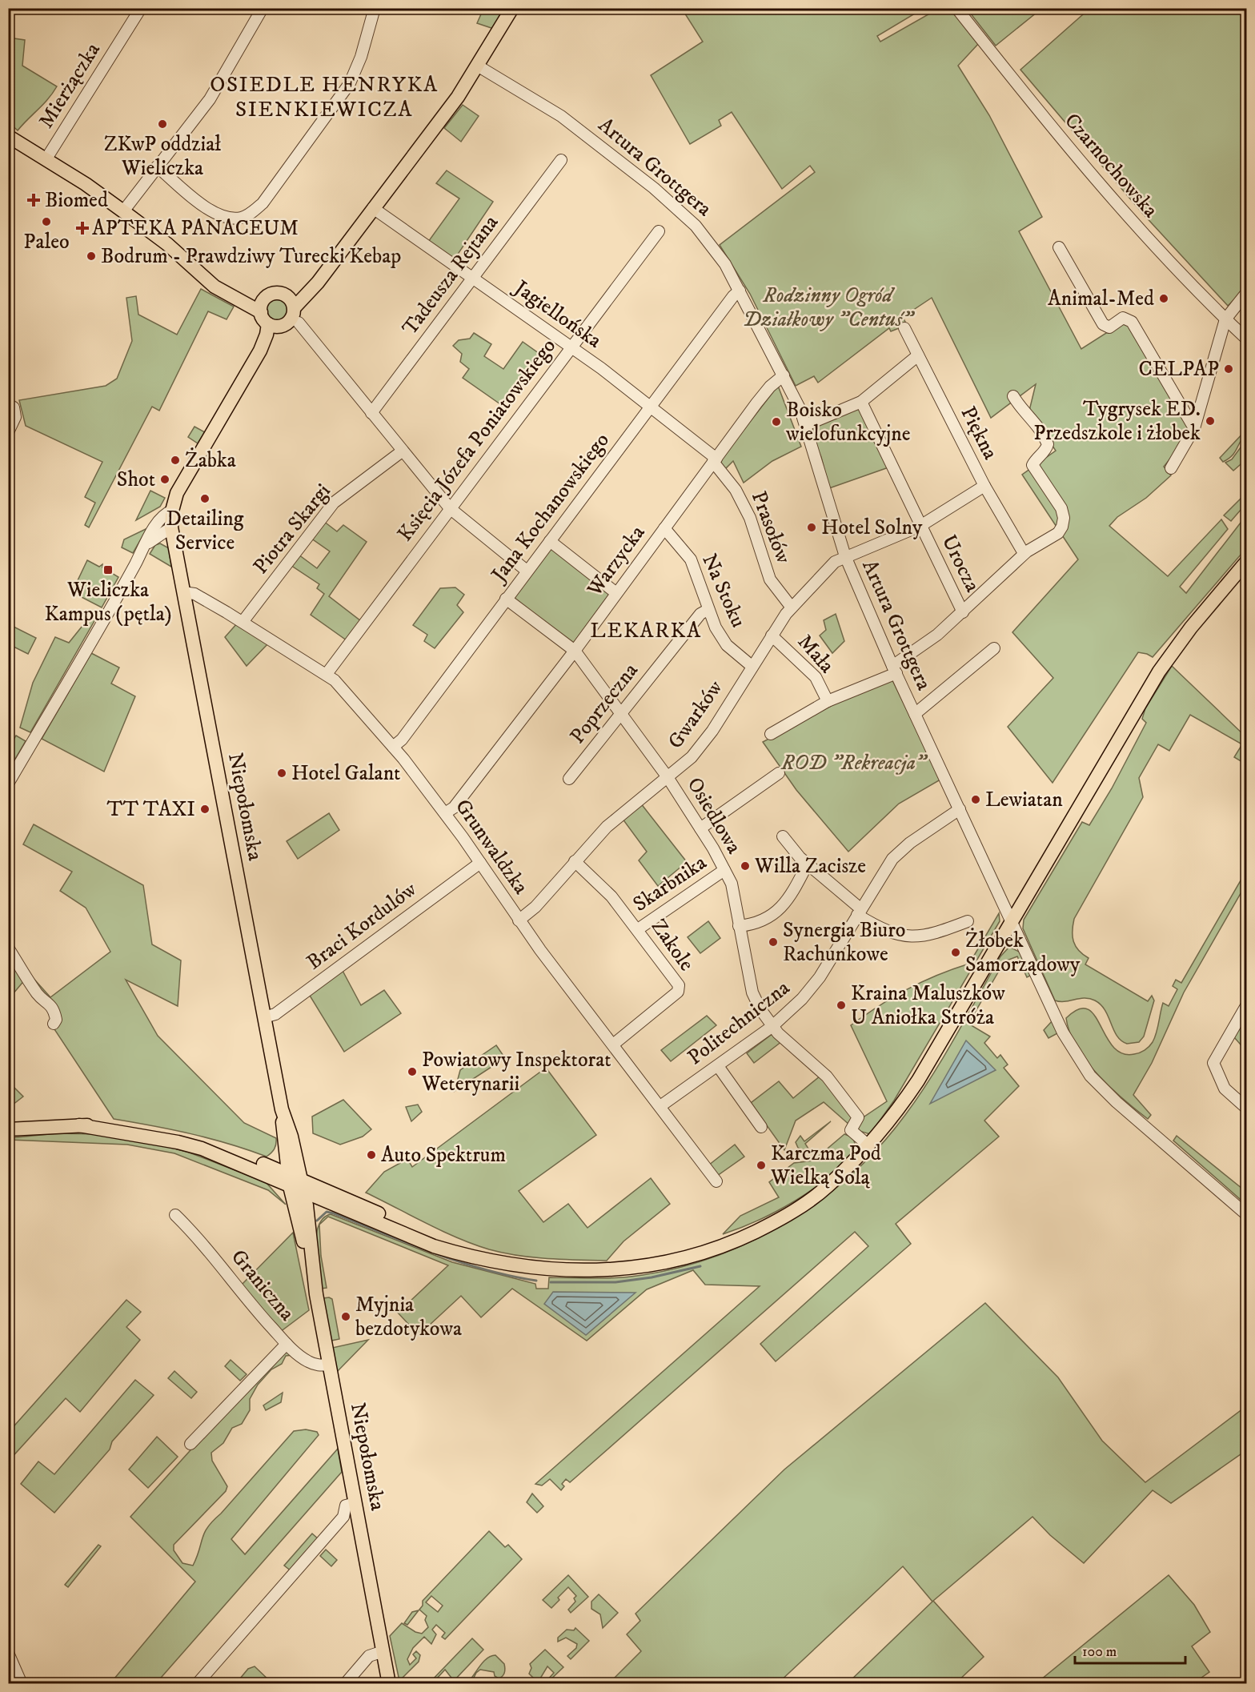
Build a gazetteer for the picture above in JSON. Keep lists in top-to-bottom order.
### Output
{
  "streets": {
    "main road": ["Niepołomska"],
    "street": [
      "Mierżączka",
      "Czarnochowska",
      "Artura Grottgera",
      "Tadeusza Rejtana",
      "Jagiellońska",
      "Piękna",
      "Księcia Józefa Poniatowskiego",
      "Jana Kochanowskiego",
      "Prasołów",
      "Piotra Skargi",
      "Warzycka",
      "Urocza",
      "Na Stoku",
      "Mała",
      "Poprzeczna",
      "Gwarków",
      "Osiedlowa",
      "Grunwaldzka",
      "Skarbnika",
      "Braci Kordulów",
      "Zakole",
      "Politechniczna",
      "Graniczna"
    ]
  },
  "crossings": [
    ["Artura Grottgera", "Jana Kochanowskiego"],
    ["Artura Grottgera", "Warzycka"],
    ["Artura Grottgera", "Mała"],
    ["Artura Grottgera", "Gwarków"],
    ["Artura Grottgera", "Politechniczna"],
    ["Tadeusza Rejtana", "Jagiellońska"],
    ["Jagiellońska", "Księcia Józefa Poniatowskiego"],
    ["Jagiellońska", "Jana Kochanowskiego"],
    ["Jagiellońska", "Prasołów"],
    ["Jagiellońska", "Warzycka"],
    ["Piękna", "Mała"],
    ["Piękna", "Gwarków"],
    ["Księcia Józefa Poniatowskiego", "Grunwaldzka"],
    ["Jana Kochanowskiego", "Osiedlowa"],
    ["Jana Kochanowskiego", "Grunwaldzka"],
    ["Prasołów", "Warzycka"],
    ["Prasołów", "Gwarków"],
    ["Piotra Skargi", "Grunwaldzka"],
    ["Warzycka", "Na Stoku"],
    ["Warzycka", "Osiedlowa"],
    ["Warzycka", "Grunwaldzka"],
    ["Urocza", "Mała"],
    ["Urocza", "Gwarków"],
    ["Na Stoku", "Poprzeczna"],
    ["Na Stoku", "Gwarków"],
    ["Mała", "Gwarków"],
    ["Poprzeczna", "Osiedlowa"],
    ["Gwarków", "Osiedlowa"],
    ["Gwarków", "Grunwaldzka"],
    ["Gwarków", "Zakole"],
    ["Niepołomska", "Grunwaldzka"],
    ["Niepołomska", "Braci Kordulów"],
    ["Niepołomska", "Graniczna"],
    ["Osiedlowa", "Skarbnika"],
    ["Osiedlowa", "Politechniczna"],
    ["Grunwaldzka", "Braci Kordulów"],
    ["Grunwaldzka", "Zakole"],
    ["Grunwaldzka", "Politechniczna"],
    ["Skarbnika", "Zakole"]
  ],
  "districts": ["OSIEDLE HENRYKA SIENKIEWICZA", "LEKARKA"],
  "parks": ["Rodzinny Ogród Działkowy \"Centuś\"", "ROD \"Rekreacja\""],
  "places": {
    "other": [
      "ZKwP oddział Wieliczka",
      "Paleo",
      "Bodrum - Prawdziwy Turecki Kebap",
      "Animal-Med",
      "CELPAP",
      "Tygrysek ED. Przedszkole i żłobek",
      "Boisko wielofunkcyjne",
      "Żabka",
      "Shot",
      "Detailing Service",
      "Hotel Solny",
      "Hotel Galant",
      "Lewiatan",
      "TT TAXI",
      "Willa Zacisze",
      "Synergia Biuro Rachunkowe",
      "Żłobek Samorządowy",
      "Kraina Maluszków U Aniołka Stróża",
      "Powiatowy Inspektorat Weterynarii",
      "Auto Spektrum",
      "Karczma Pod Wielką Solą",
      "Myjnia bezdotykowa"
    ],
    "health": ["Biomed", "APTEKA PANACEUM"],
    "transit": ["Wieliczka Kampus (pętla)"]
  },
  "scale_bar": "100 m"
}
